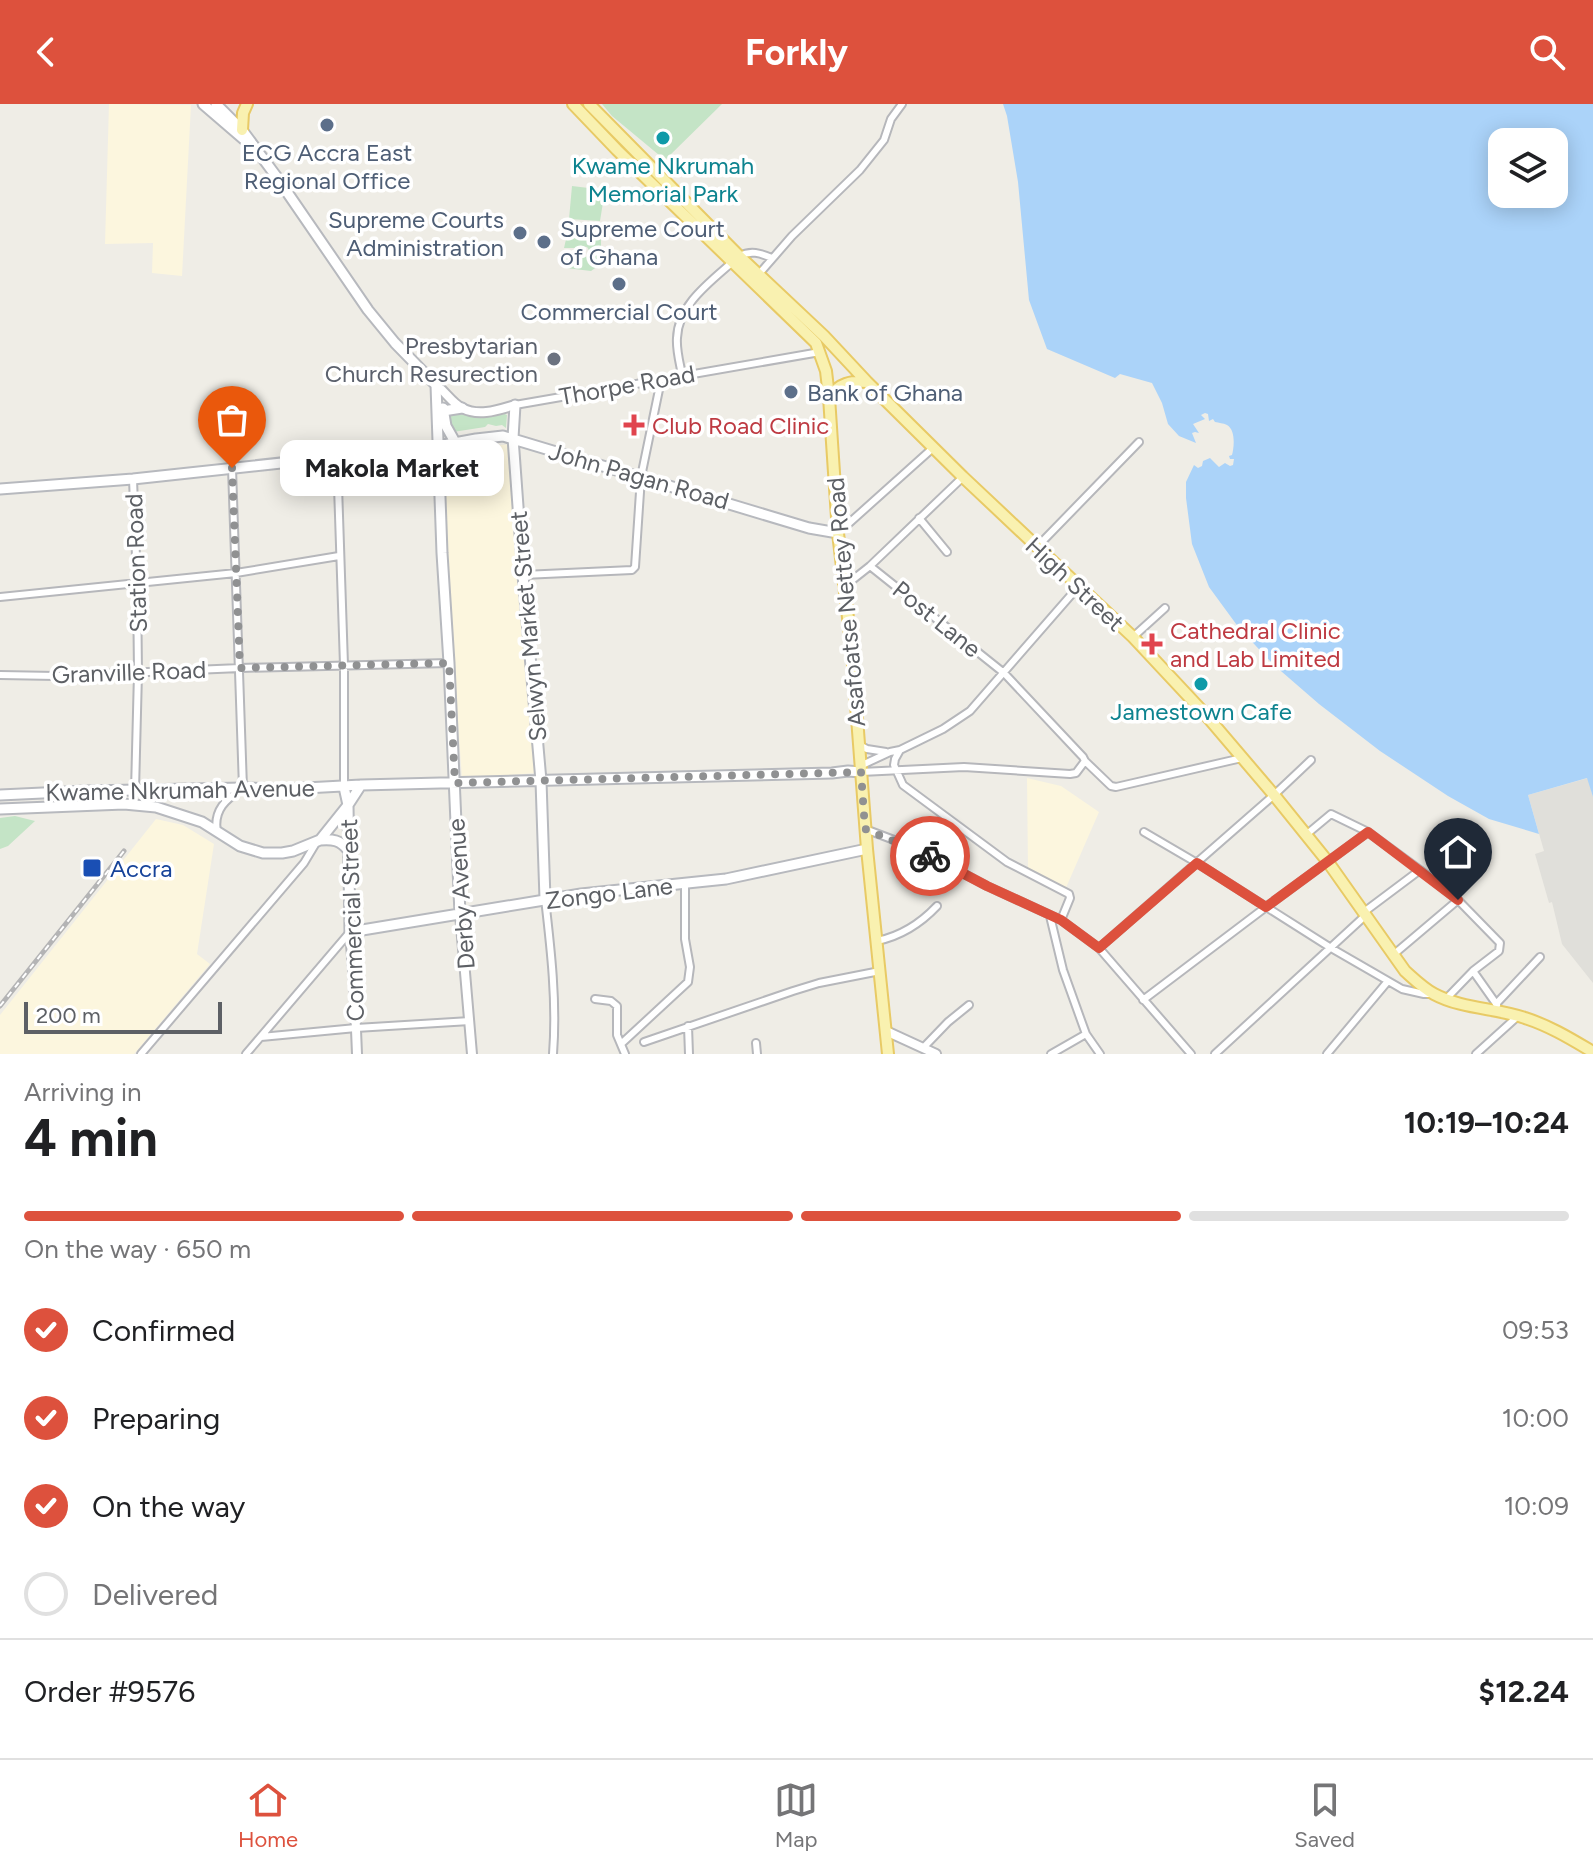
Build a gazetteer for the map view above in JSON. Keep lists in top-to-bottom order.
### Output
{
  "streets": {
    "main road": [
      "John Pagan Road",
      "High Street",
      "Asafoatse Nettey Road",
      "Selwyn Market Street",
      "Kwame Nkrumah Avenue",
      "Zongo Lane",
      "Derby Avenue",
      "Commercial Street"
    ],
    "street": [
      "Thorpe Road",
      "Station Road",
      "Post Lane",
      "Granville Road"
    ]
  },
  "crossings": [
    ["Thorpe Road", "High Street"],
    ["Thorpe Road", "Asafoatse Nettey Road"],
    ["Thorpe Road", "Selwyn Market Street"],
    ["John Pagan Road", "Station Road"],
    ["John Pagan Road", "Asafoatse Nettey Road"],
    ["John Pagan Road", "Selwyn Market Street"],
    ["John Pagan Road", "Derby Avenue"],
    ["Station Road", "Granville Road"],
    ["Station Road", "Kwame Nkrumah Avenue"],
    ["High Street", "Asafoatse Nettey Road"],
    ["High Street", "Post Lane"],
    ["Asafoatse Nettey Road", "Kwame Nkrumah Avenue"],
    ["Asafoatse Nettey Road", "Zongo Lane"],
    ["Selwyn Market Street", "Kwame Nkrumah Avenue"],
    ["Selwyn Market Street", "Zongo Lane"],
    ["Granville Road", "Derby Avenue"],
    ["Kwame Nkrumah Avenue", "Derby Avenue"],
    ["Kwame Nkrumah Avenue", "Commercial Street"],
    ["Zongo Lane", "Derby Avenue"],
    ["Zongo Lane", "Commercial Street"]
  ],
  "places": {
    "other": [
      "ECG Accra East Regional Office",
      "Kwame Nkrumah Memorial Park",
      "Supreme Courts Administration",
      "Supreme Court of Ghana",
      "Commercial Court",
      "Presbytarian Church Resurection",
      "Bank of Ghana",
      "Makola Market",
      "Jamestown Cafe"
    ],
    "health": ["Club Road Clinic", "Cathedral Clinic and Lab Limited"],
    "transit": ["Accra"]
  },
  "scale_bar": "200 m",
  "page": {
    "header": "Forkly",
    "bubble": "Makola Market",
    "scale": "200 m",
    "heading": ["4 min", "Arriving in", "10:19–10:24"],
    "panel": ["Order #9576", "$12.24"],
    "bar": "On the way · 650 m",
    "list": [
      ["Confirmed", "09:53"],
      ["Preparing", "10:00"],
      ["On the way", "10:09"],
      "Delivered"
    ],
    "tabs": ["Home", "Map", "Saved"]
  }
}
